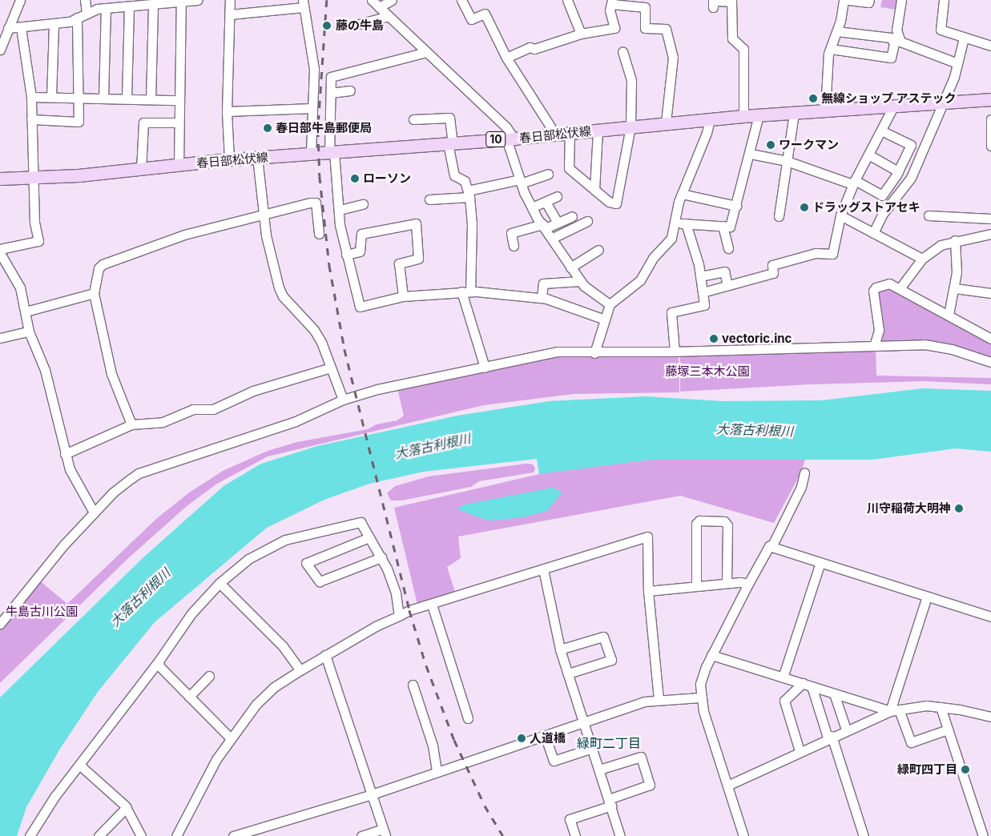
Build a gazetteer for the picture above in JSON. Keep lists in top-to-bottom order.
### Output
{
  "streets": {
    "main road": ["春日部松伏線", "10"]
  },
  "districts": ["緑町二丁目"],
  "water": ["大落古利根川"],
  "parks": ["藤塚三本木公園", "牛島古川公園"],
  "places": [
    "藤の牛島",
    "無線ショップ アステック",
    "春日部牛島郵便局",
    "ワークマン",
    "ローソン",
    "ドラッグストアセキ",
    "vectoric.inc",
    "川守稲荷大明神",
    "人道橋",
    "緑町四丁目"
  ]
}
